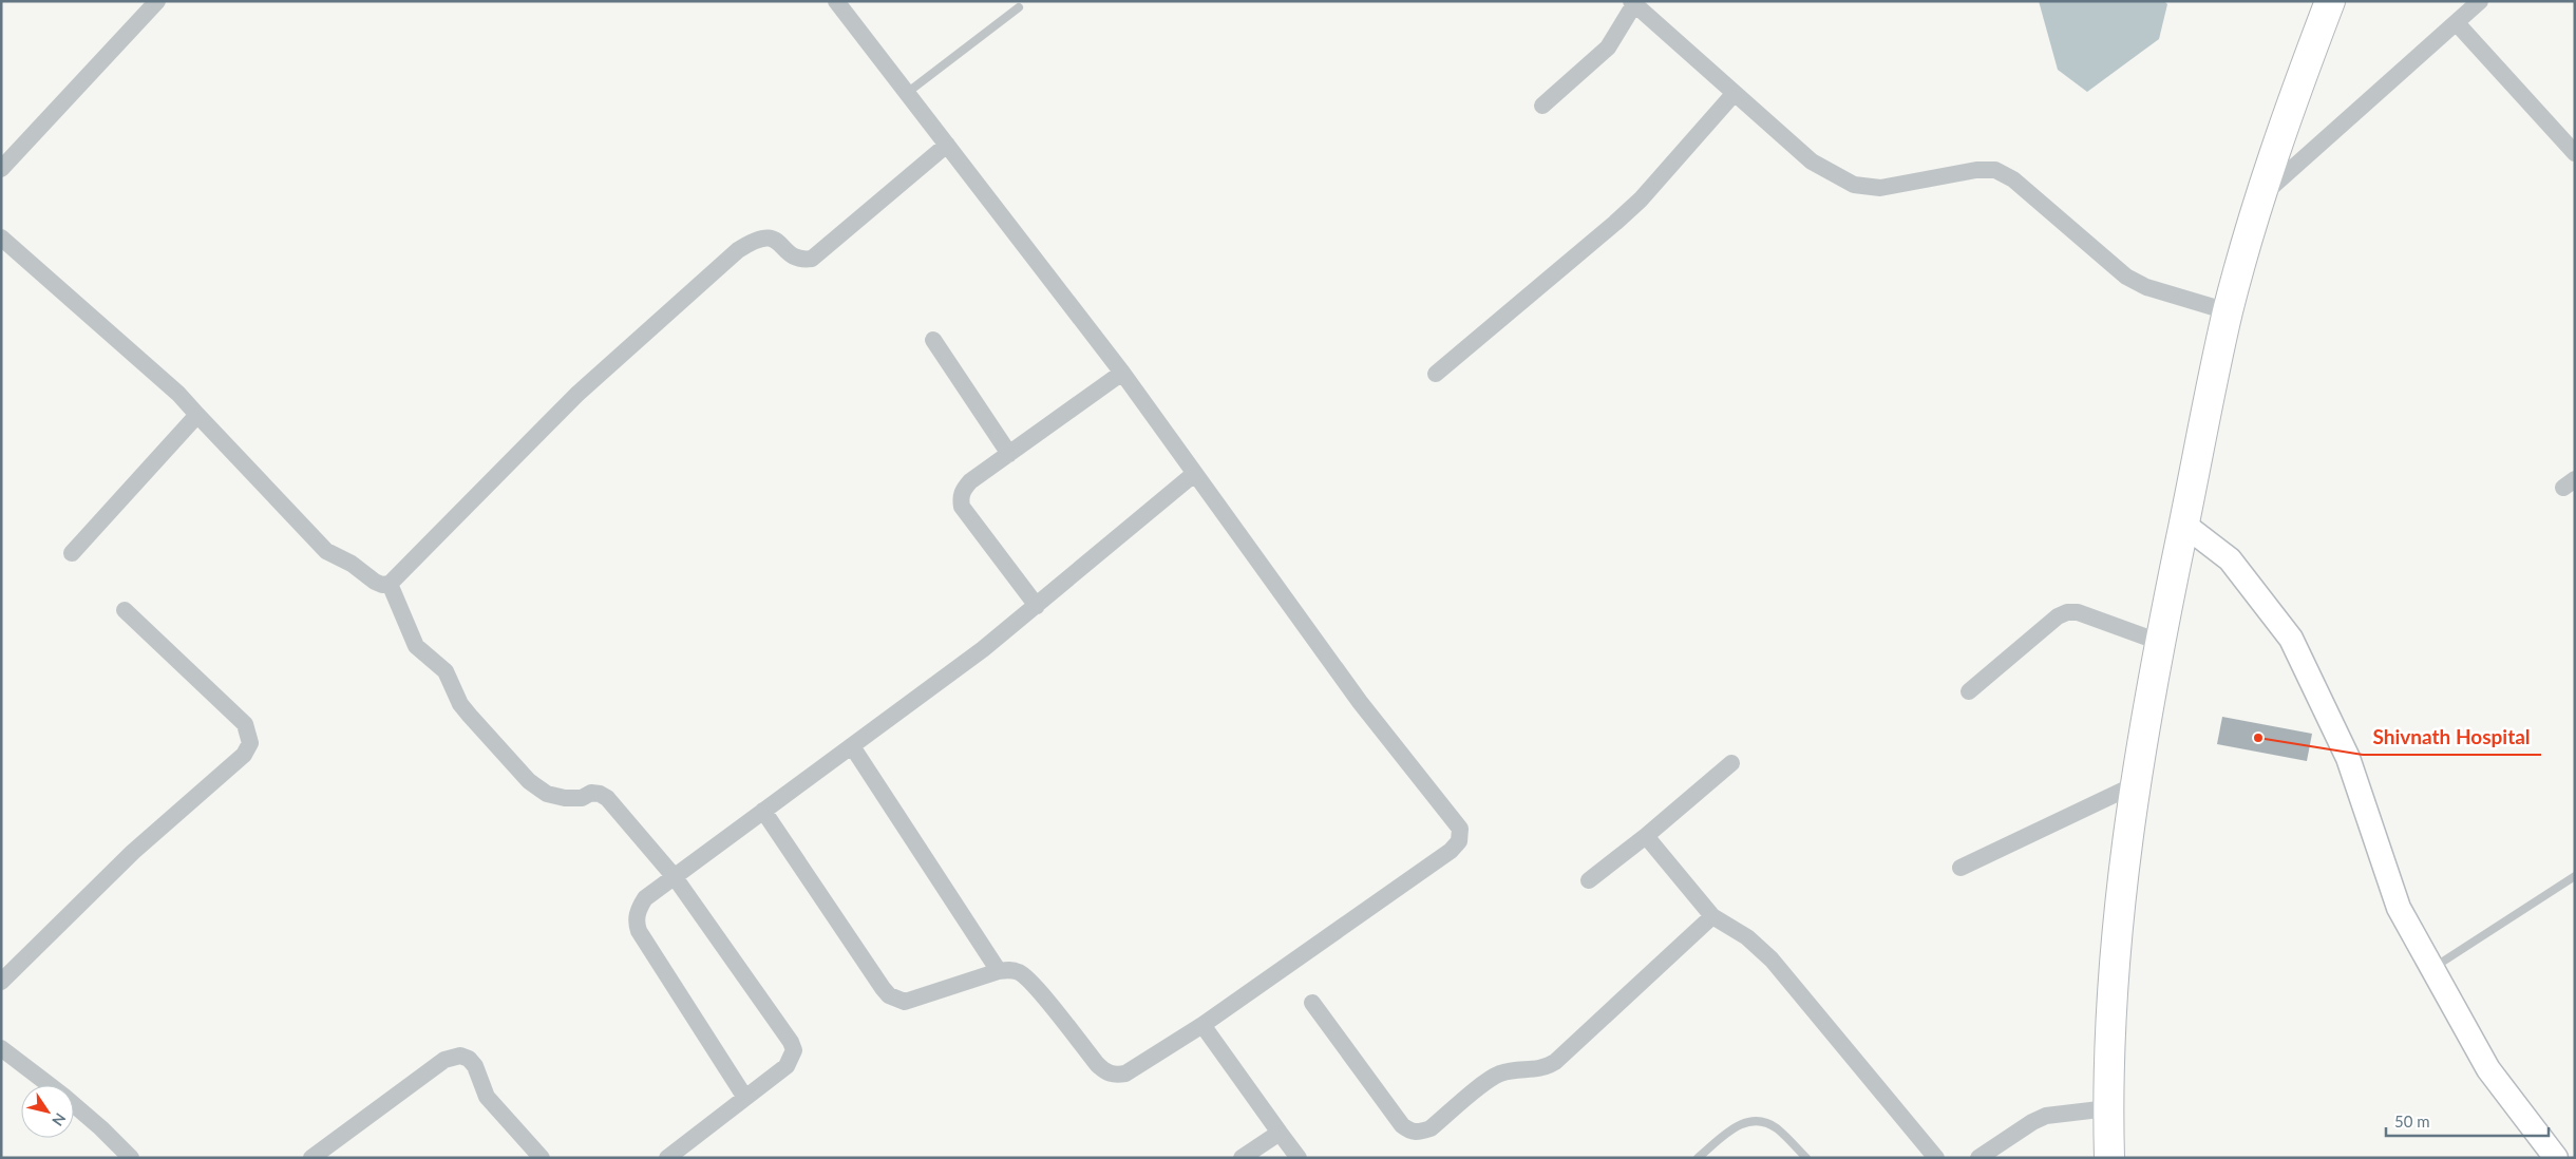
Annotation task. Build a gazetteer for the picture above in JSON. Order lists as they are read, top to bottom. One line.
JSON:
{"places":["Shivnath Hospital"],"scale_bar":"50 m","north":"bottom right"}
